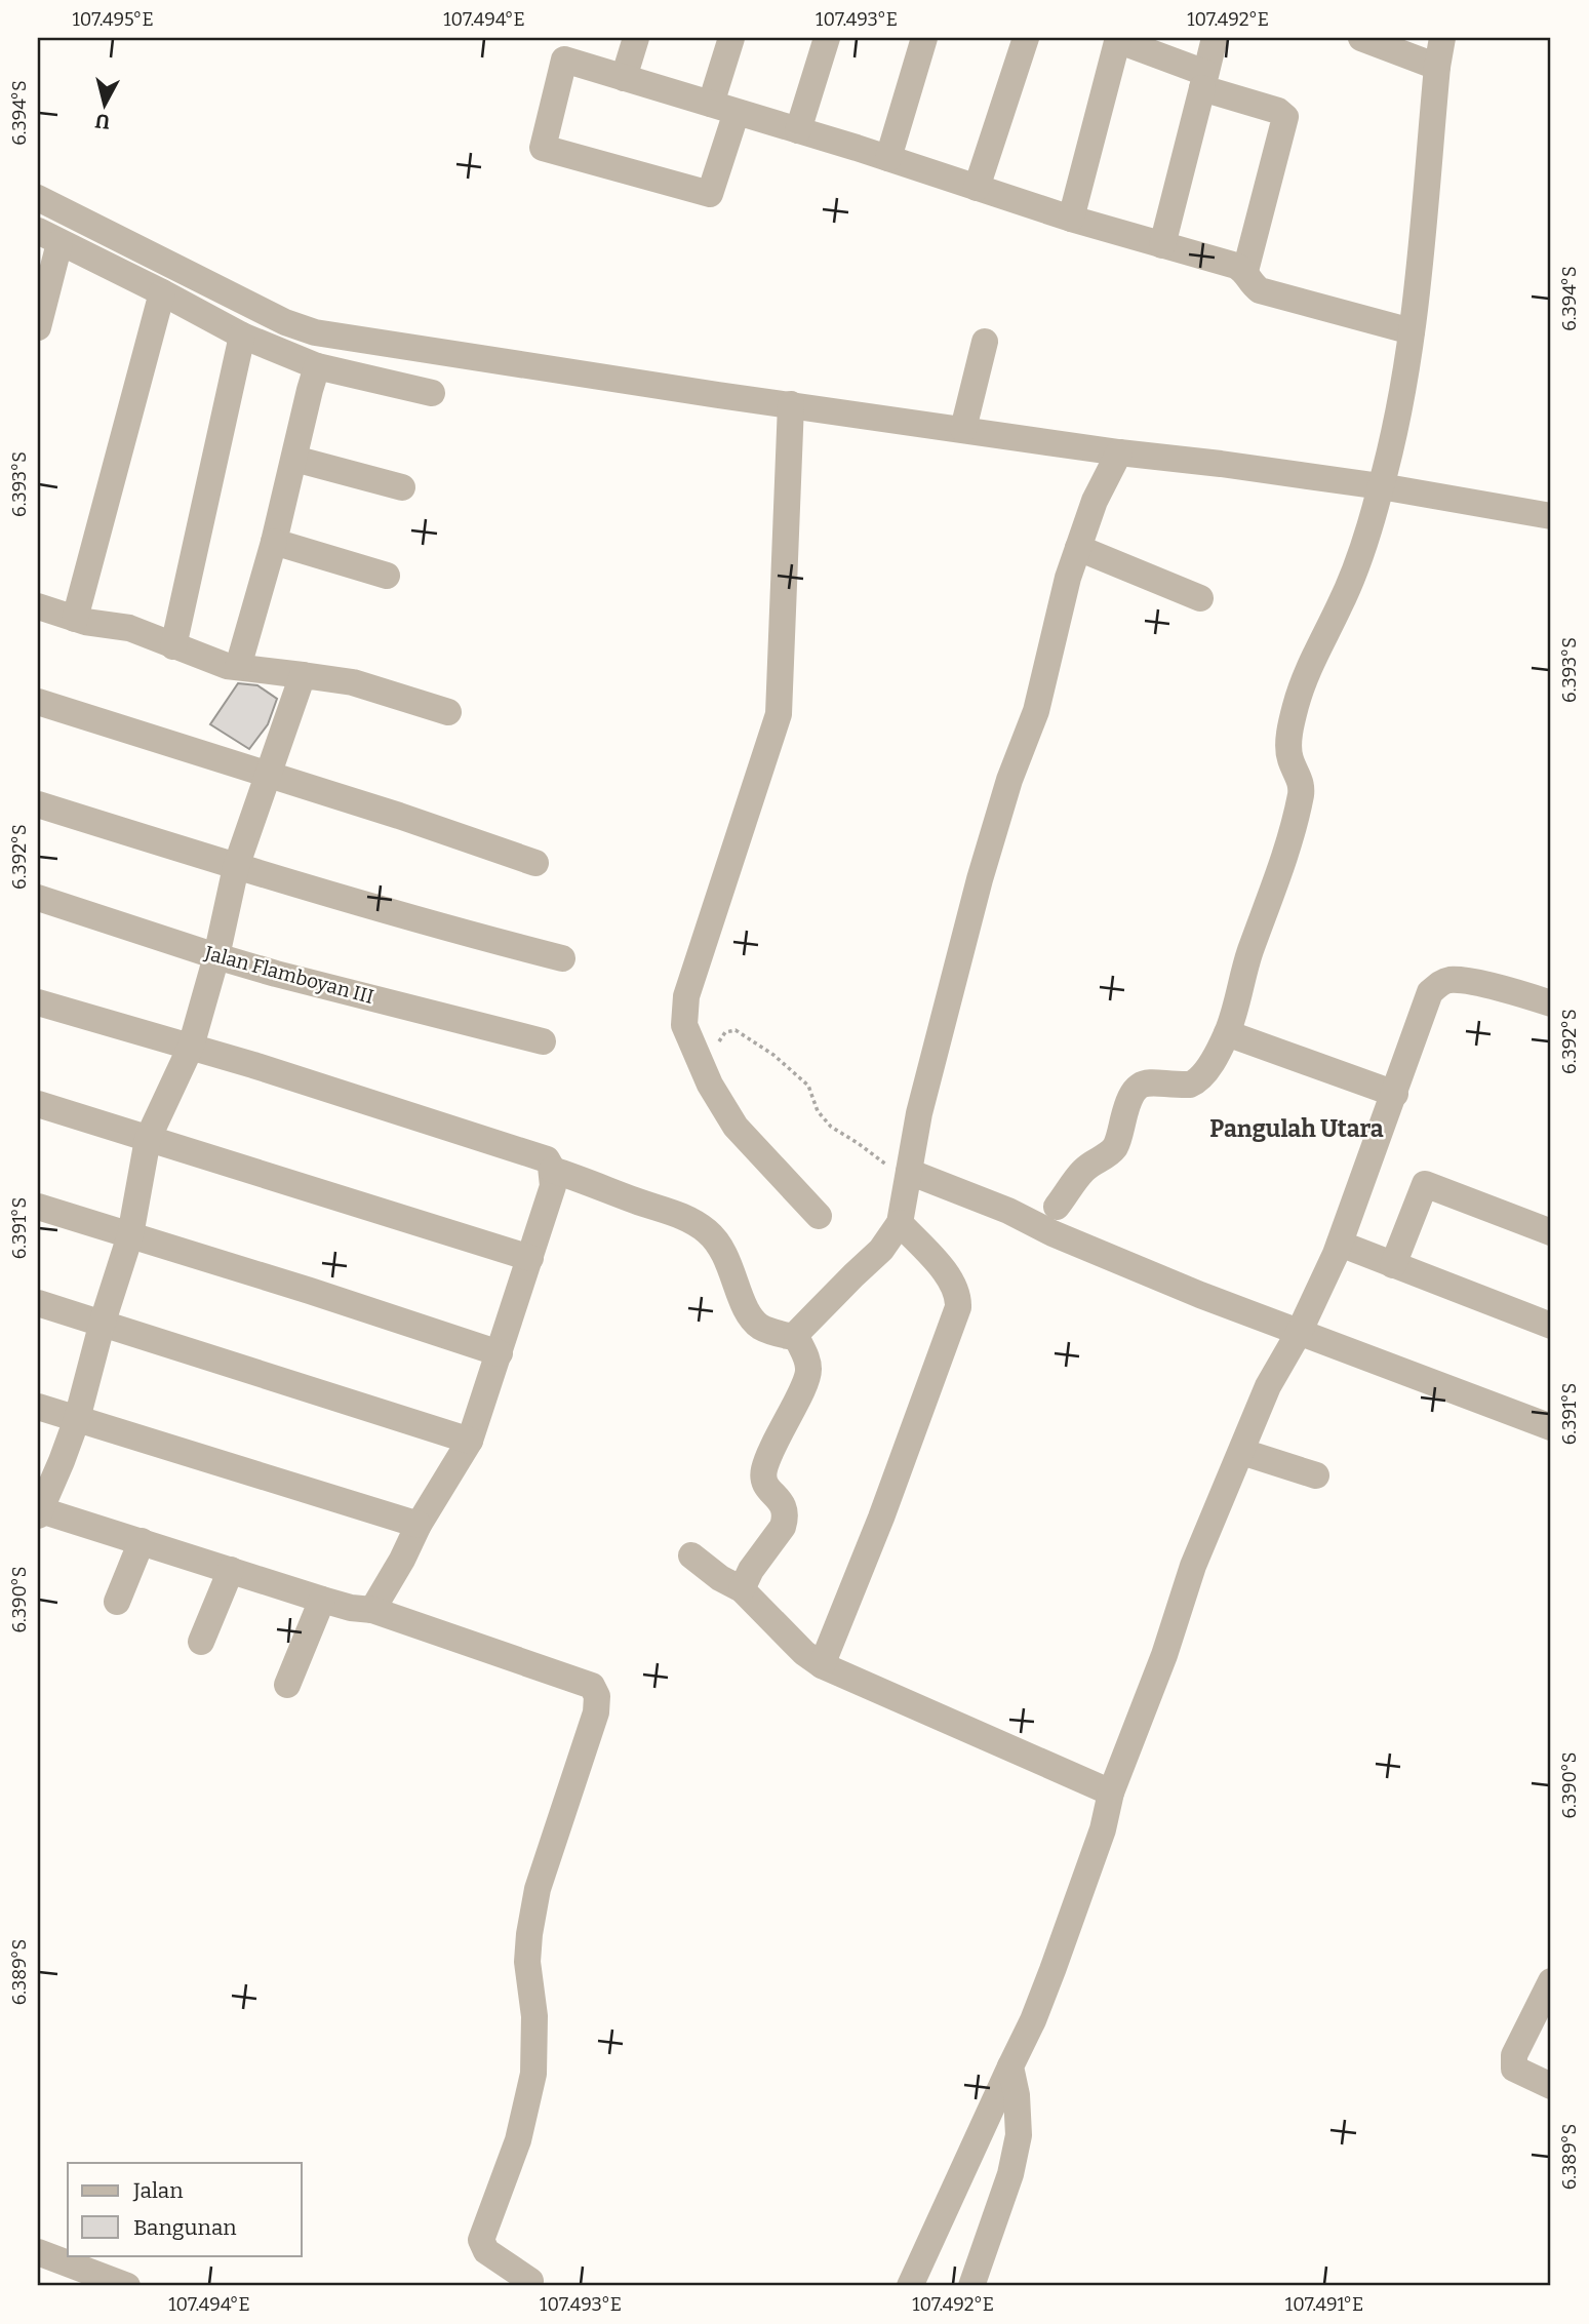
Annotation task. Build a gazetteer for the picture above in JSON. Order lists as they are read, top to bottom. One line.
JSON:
{"streets":{"street":["Jalan Flamboyan III"]},"districts":["Pangulah Utara"],"legend":["Jalan","Bangunan"],"north":"bottom","coordinates":["107.495°E","107.494°E","107.493°E","107.492°E","6.394°S","6.393°S","6.392°S","6.391°S","6.390°S","6.389°S","107.491°E"]}
